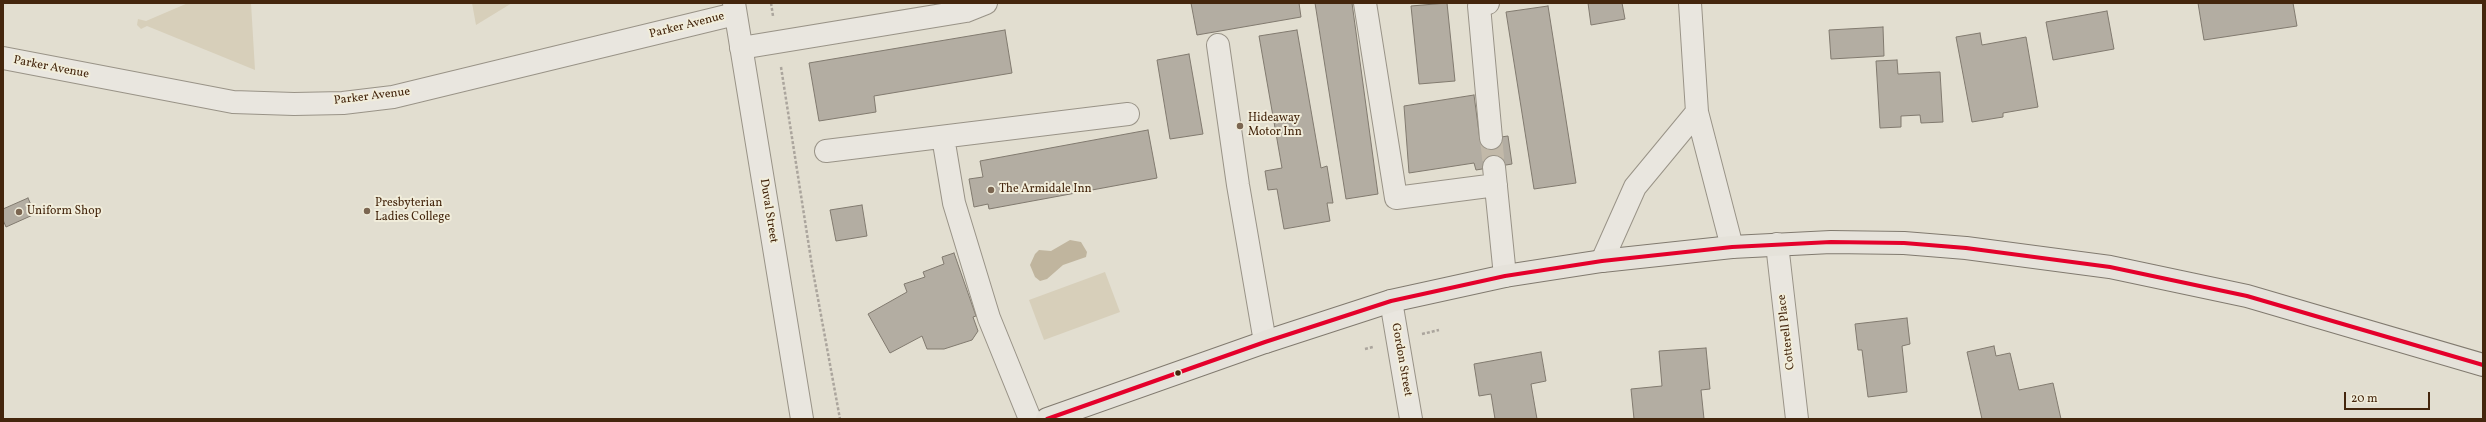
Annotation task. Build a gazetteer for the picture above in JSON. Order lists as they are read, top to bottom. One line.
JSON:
{"streets":{"street":["Parker Avenue","Duval Street","Cotterell Place","Gordon Street"]},"crossings":[["Parker Avenue","Duval Street"]],"places":["Hideaway Motor Inn","The Armidale Inn","Presbyterian Ladies College","Uniform Shop"],"scale_bar":"20 m"}
